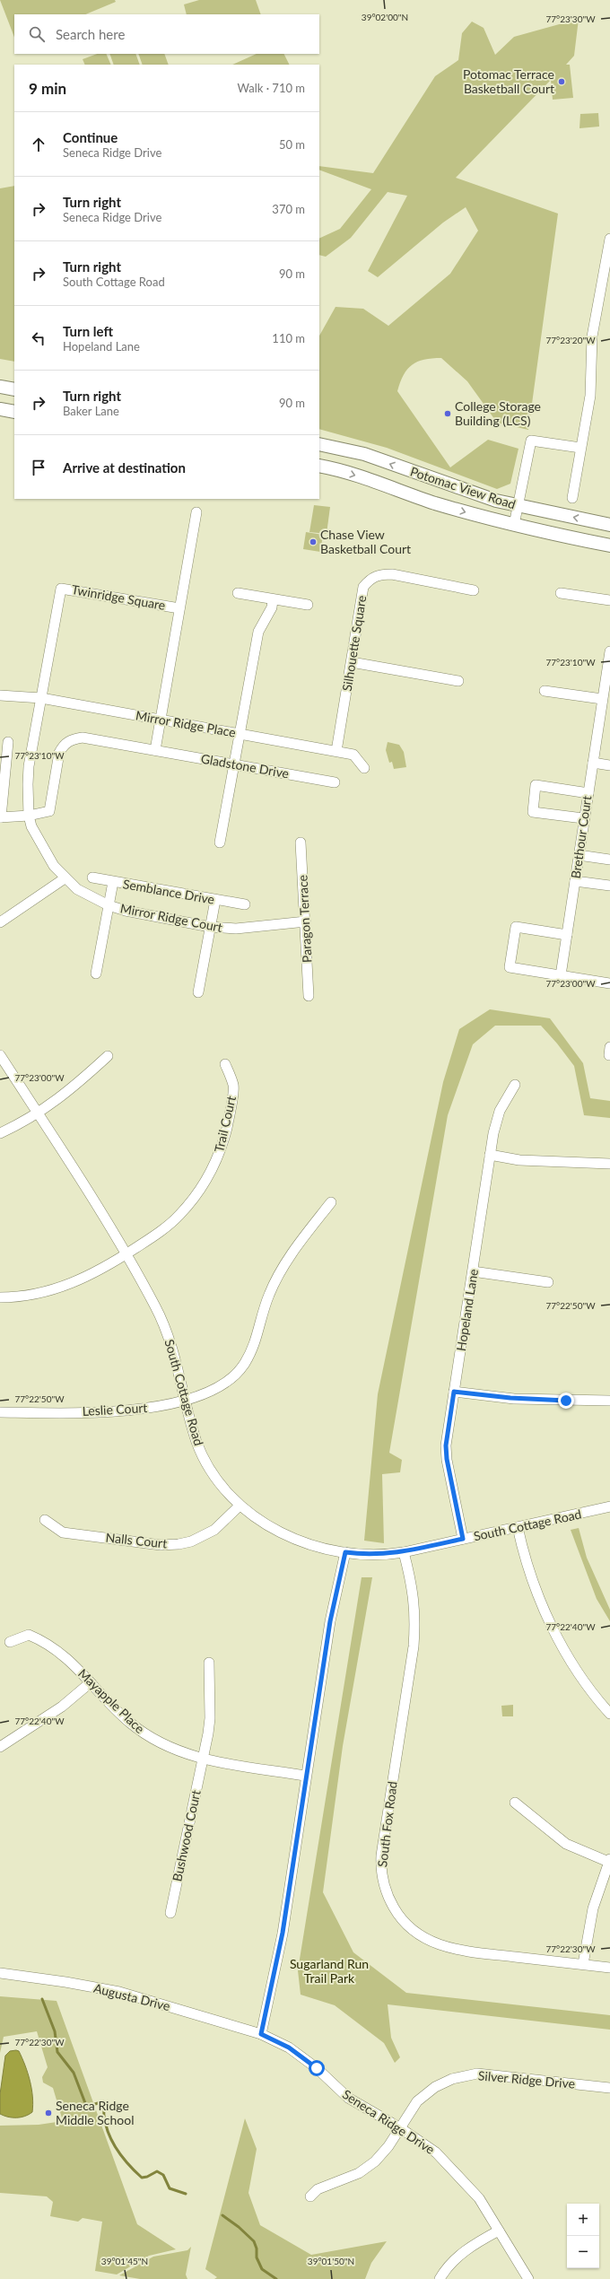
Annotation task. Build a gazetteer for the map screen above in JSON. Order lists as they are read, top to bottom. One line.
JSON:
{"streets":{"main road":["Potomac View Road"],"street":["Twinridge Square","Silhouette Square","Mirror Ridge Place","Gladstone Drive","Brethour Court","Semblance Drive","Mirror Ridge Court","Paragon Terrace","Trail Court","Hopeland Lane","South Cottage Road","Leslie Court","Nalls Court","Mayapple Place","South Fox Road","Bushwood Court","Augusta Drive","Silver Ridge Drive","Seneca Ridge Drive"]},"crossings":[["Twinridge Square","Mirror Ridge Place"],["Twinridge Square","Mirror Ridge Court"],["Silhouette Square","Mirror Ridge Place"],["Mirror Ridge Place","Mirror Ridge Court"],["Gladstone Drive","Mirror Ridge Court"],["Mirror Ridge Court","Paragon Terrace"],["Trail Court","South Cottage Road"],["Hopeland Lane","South Cottage Road"],["South Cottage Road","Leslie Court"],["South Cottage Road","Nalls Court"],["South Cottage Road","South Fox Road"],["Mayapple Place","Bushwood Court"],["Augusta Drive","Seneca Ridge Drive"],["Silver Ridge Drive","Seneca Ridge Drive"]],"parks":["Sugarland Run Trail Park"],"places":["Potomac Terrace Basketball Court","College Storage Building (LCS)","Chase View Basketball Court","Seneca Ridge Middle School"],"page":{"search":"Search here","heading":["9 min","Walk · 710 m"],"list":[["Continue","Seneca Ridge Drive","50 m"],["Turn right","Seneca Ridge Drive","370 m"],["Turn right","South Cottage Road","90 m"],["Turn left","Hopeland Lane","110 m"],["Turn right","Baker Lane","90 m"],"Arrive at destination"],"map_buttons":["+","−"]},"coordinates":["39°02'00\"N","77°23'30\"W","77°23'20\"W","77°23'10\"W","77°23'00\"W","77°22'50\"W","77°22'40\"W","77°22'30\"W","39°01'45\"N","39°01'50\"N"]}
